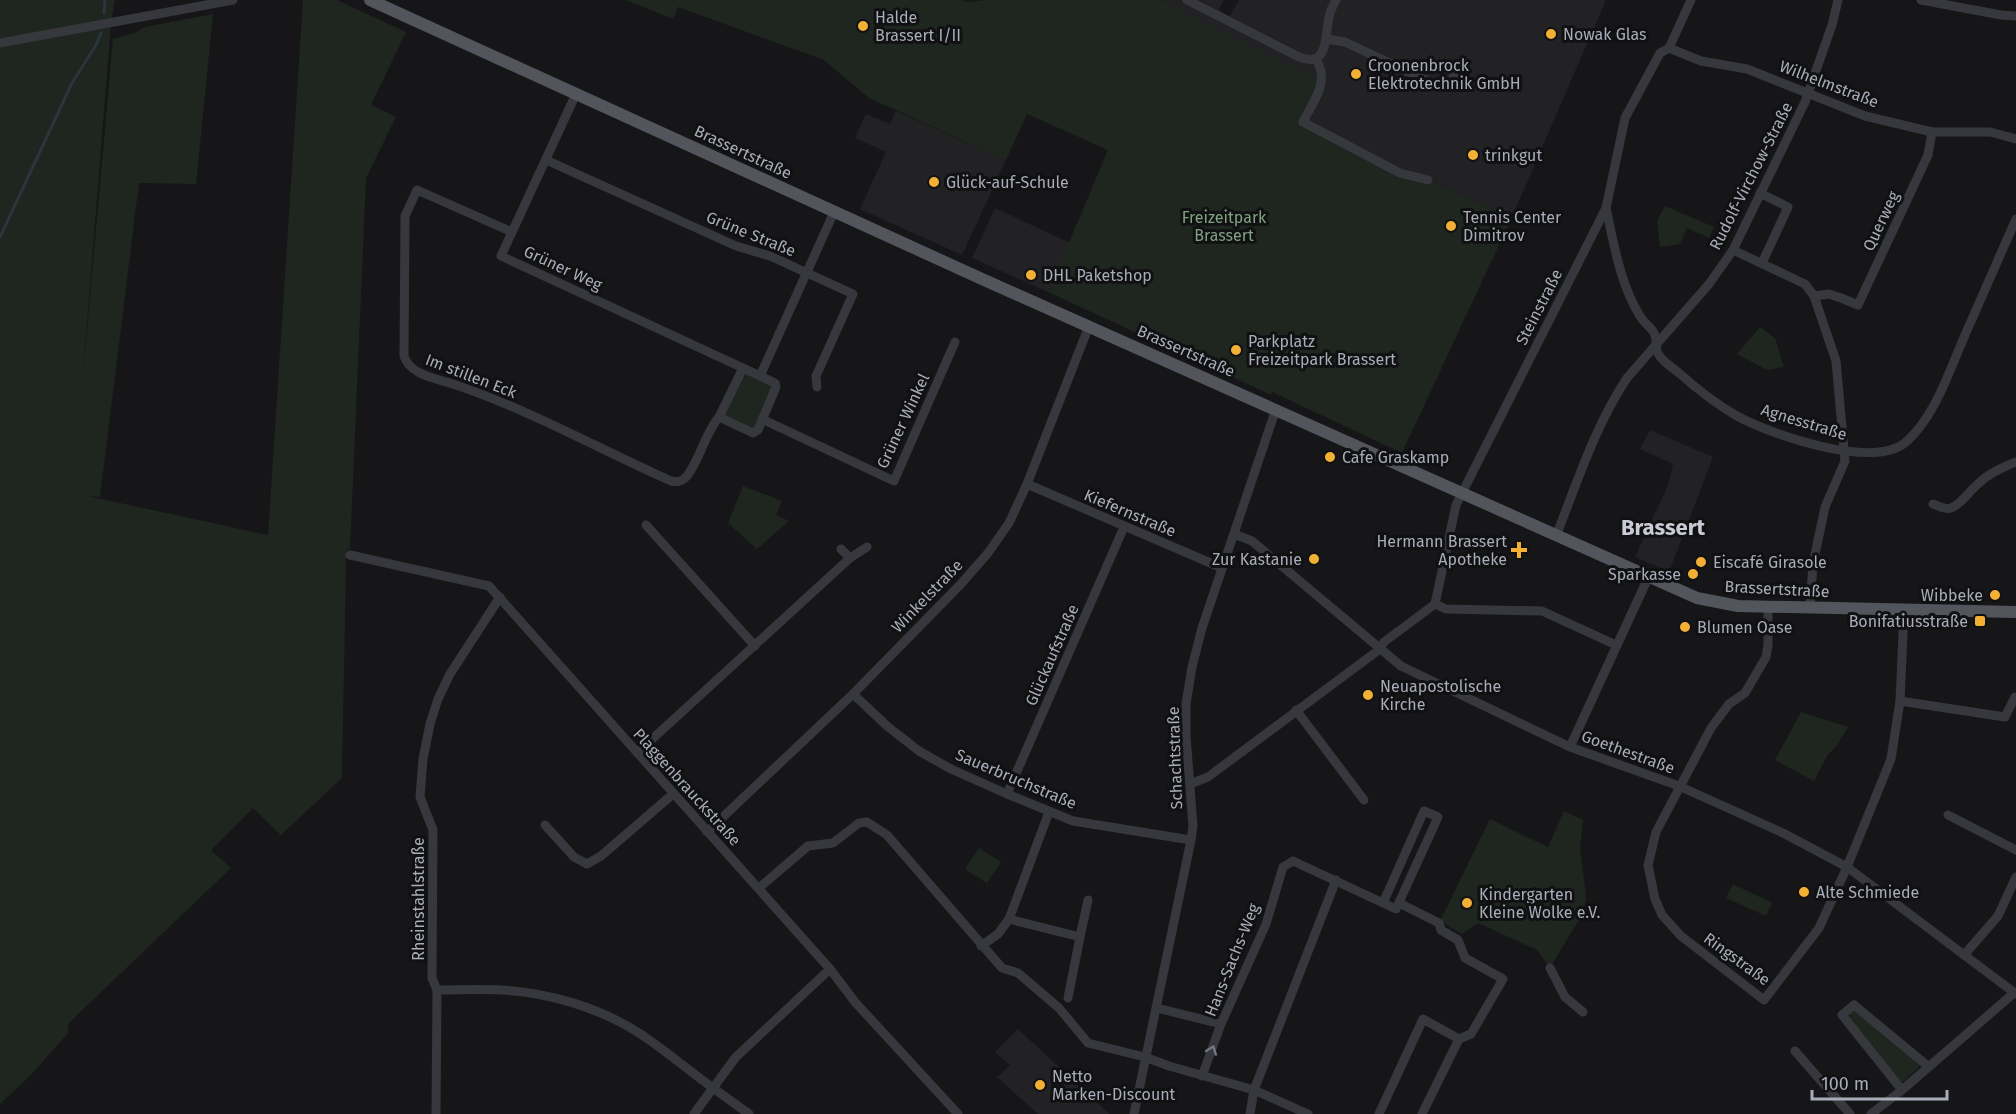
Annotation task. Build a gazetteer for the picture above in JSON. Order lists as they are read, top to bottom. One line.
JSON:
{"streets":{"main road":["Brassertstraße"],"street":["Wilhelmstraße","Rudolf-Virchow-Straße","Querweg","Grüne Straße","Grüner Weg","Steinstraße","Im stillen Eck","Grüner Winkel","Agnesstraße","Kiefernstraße","Winkelstraße","Glückaufstraße","Goethestraße","Schachtstraße","Sauerbruchstraße","Plaggenbrauckstraße","Rheinstahlstraße","Ringstraße","Hans-Sachs-Weg"]},"crossings":[["Wilhelmstraße","Rudolf-Virchow-Straße"],["Wilhelmstraße","Querweg"],["Wilhelmstraße","Steinstraße"],["Brassertstraße","Rudolf-Virchow-Straße"],["Brassertstraße","Grüner Weg"],["Brassertstraße","Steinstraße"],["Brassertstraße","Winkelstraße"],["Brassertstraße","Schachtstraße"],["Brassertstraße","Ringstraße"],["Rudolf-Virchow-Straße","Agnesstraße"],["Grüne Straße","Grüner Weg"],["Grüner Weg","Im stillen Eck"],["Steinstraße","Agnesstraße"],["Kiefernstraße","Winkelstraße"],["Kiefernstraße","Glückaufstraße"],["Kiefernstraße","Schachtstraße"],["Winkelstraße","Sauerbruchstraße"],["Winkelstraße","Plaggenbrauckstraße"],["Glückaufstraße","Sauerbruchstraße"],["Goethestraße","Schachtstraße"],["Goethestraße","Ringstraße"],["Schachtstraße","Sauerbruchstraße"],["Plaggenbrauckstraße","Rheinstahlstraße"]],"districts":["Brassert"],"parks":["Freizeitpark Brassert"],"places":{"other":["Halde Brassert I/II","Nowak Glas","Croonenbrock Elektrotechnik GmbH","trinkgut","Glück-auf-Schule","Tennis Center Dimitrov","DHL Paketshop","Parkplatz Freizeitpark Brassert","Cafe Graskamp","Zur Kastanie","Eiscafé Girasole","Sparkasse","Wibbeke","Blumen Oase","Neuapostolische Kirche","Alte Schmiede","Kindergarten Kleine Wolke e.V.","Netto Marken-Discount"],"health":["Hermann Brassert Apotheke"],"transit":["Bonifatiusstraße"]},"scale_bar":"100 m"}
